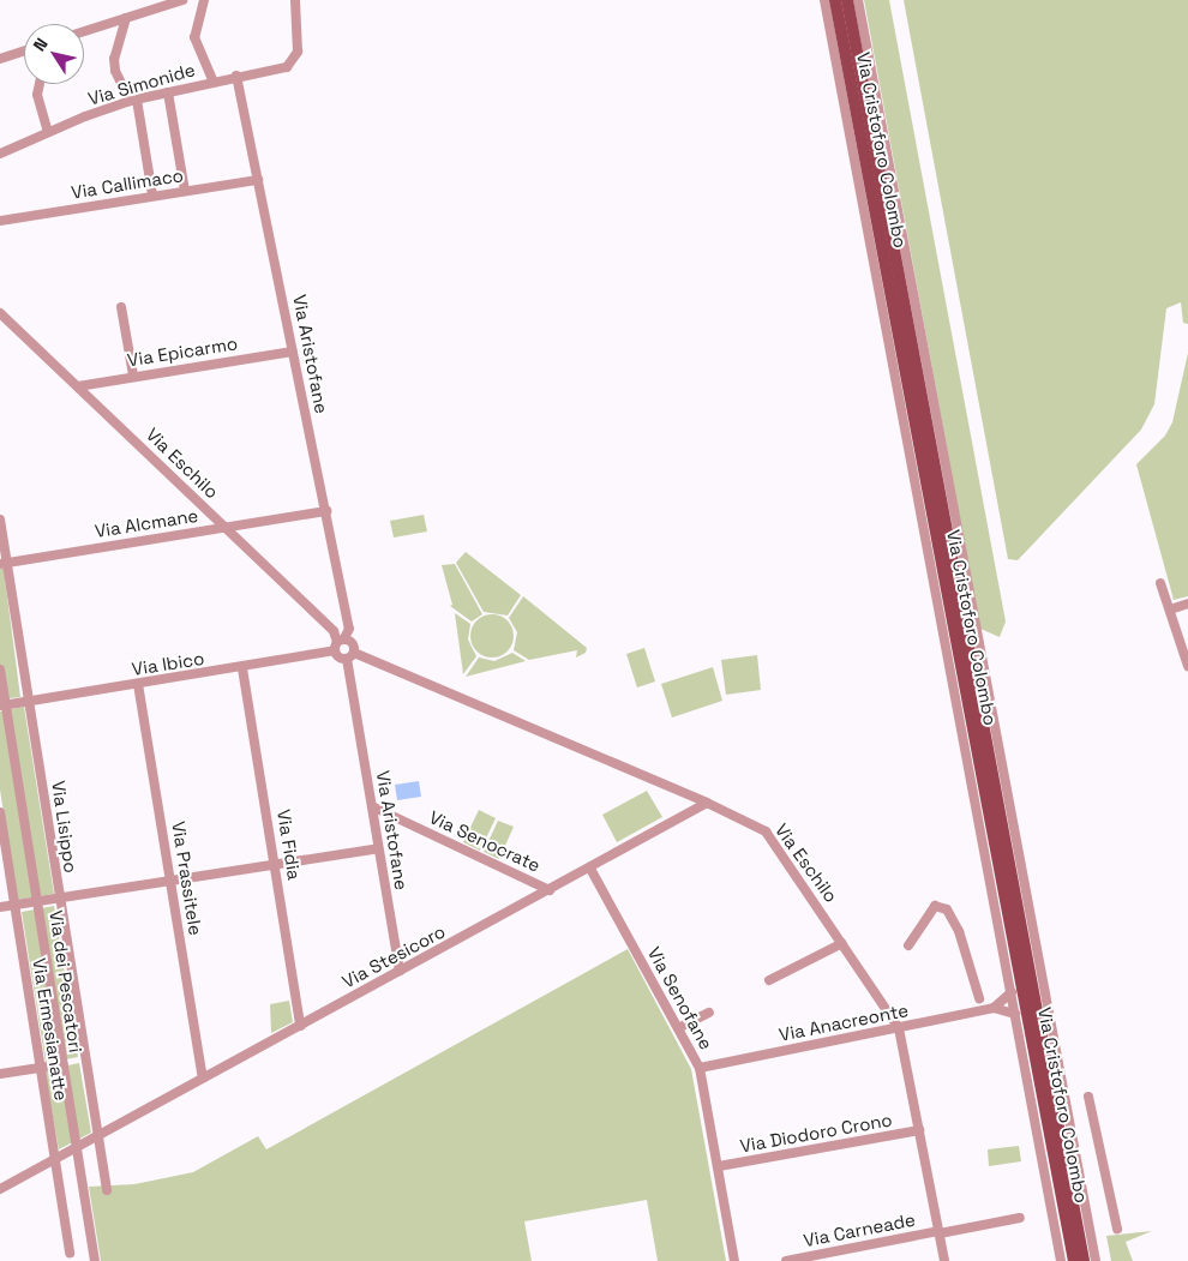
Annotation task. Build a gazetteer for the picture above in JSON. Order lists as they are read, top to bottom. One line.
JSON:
{"streets":{"main road":["Via Cristoforo Colombo"],"street":["Via Simonide","Via Callimaco","Via Epicarmo","Via Aristofane","Via Eschilo","Via Alcmane","Via Ibico","Via Lisippo","Via Senocrate","Via Fidia","Via Prassitele","Via Stesicoro","Via dei Pescatori","Via Senofane","Via Anacreonte","Via Ermesianatte","Via Diodoro Crono","Via Carneade"]},"crossings":[["Via Simonide","Via Aristofane"],["Via Cristoforo Colombo","Via Anacreonte"],["Via Callimaco","Via Aristofane"],["Via Epicarmo","Via Aristofane"],["Via Epicarmo","Via Eschilo"],["Via Aristofane","Via Eschilo"],["Via Aristofane","Via Alcmane"],["Via Aristofane","Via Ibico"],["Via Aristofane","Via Senocrate"],["Via Aristofane","Via Stesicoro"],["Via Eschilo","Via Alcmane"],["Via Eschilo","Via Ibico"],["Via Eschilo","Via Stesicoro"],["Via Eschilo","Via Anacreonte"],["Via Eschilo","Via Diodoro Crono"],["Via Eschilo","Via Carneade"],["Via Alcmane","Via Lisippo"],["Via Ibico","Via Lisippo"],["Via Ibico","Via Fidia"],["Via Ibico","Via Prassitele"],["Via Ibico","Via dei Pescatori"],["Via Lisippo","Via Stesicoro"],["Via Senocrate","Via Stesicoro"],["Via Fidia","Via Stesicoro"],["Via Prassitele","Via Stesicoro"],["Via Stesicoro","Via dei Pescatori"],["Via Stesicoro","Via Senofane"],["Via Stesicoro","Via Ermesianatte"],["Via Senofane","Via Anacreonte"],["Via Senofane","Via Diodoro Crono"]],"north":"top left"}
